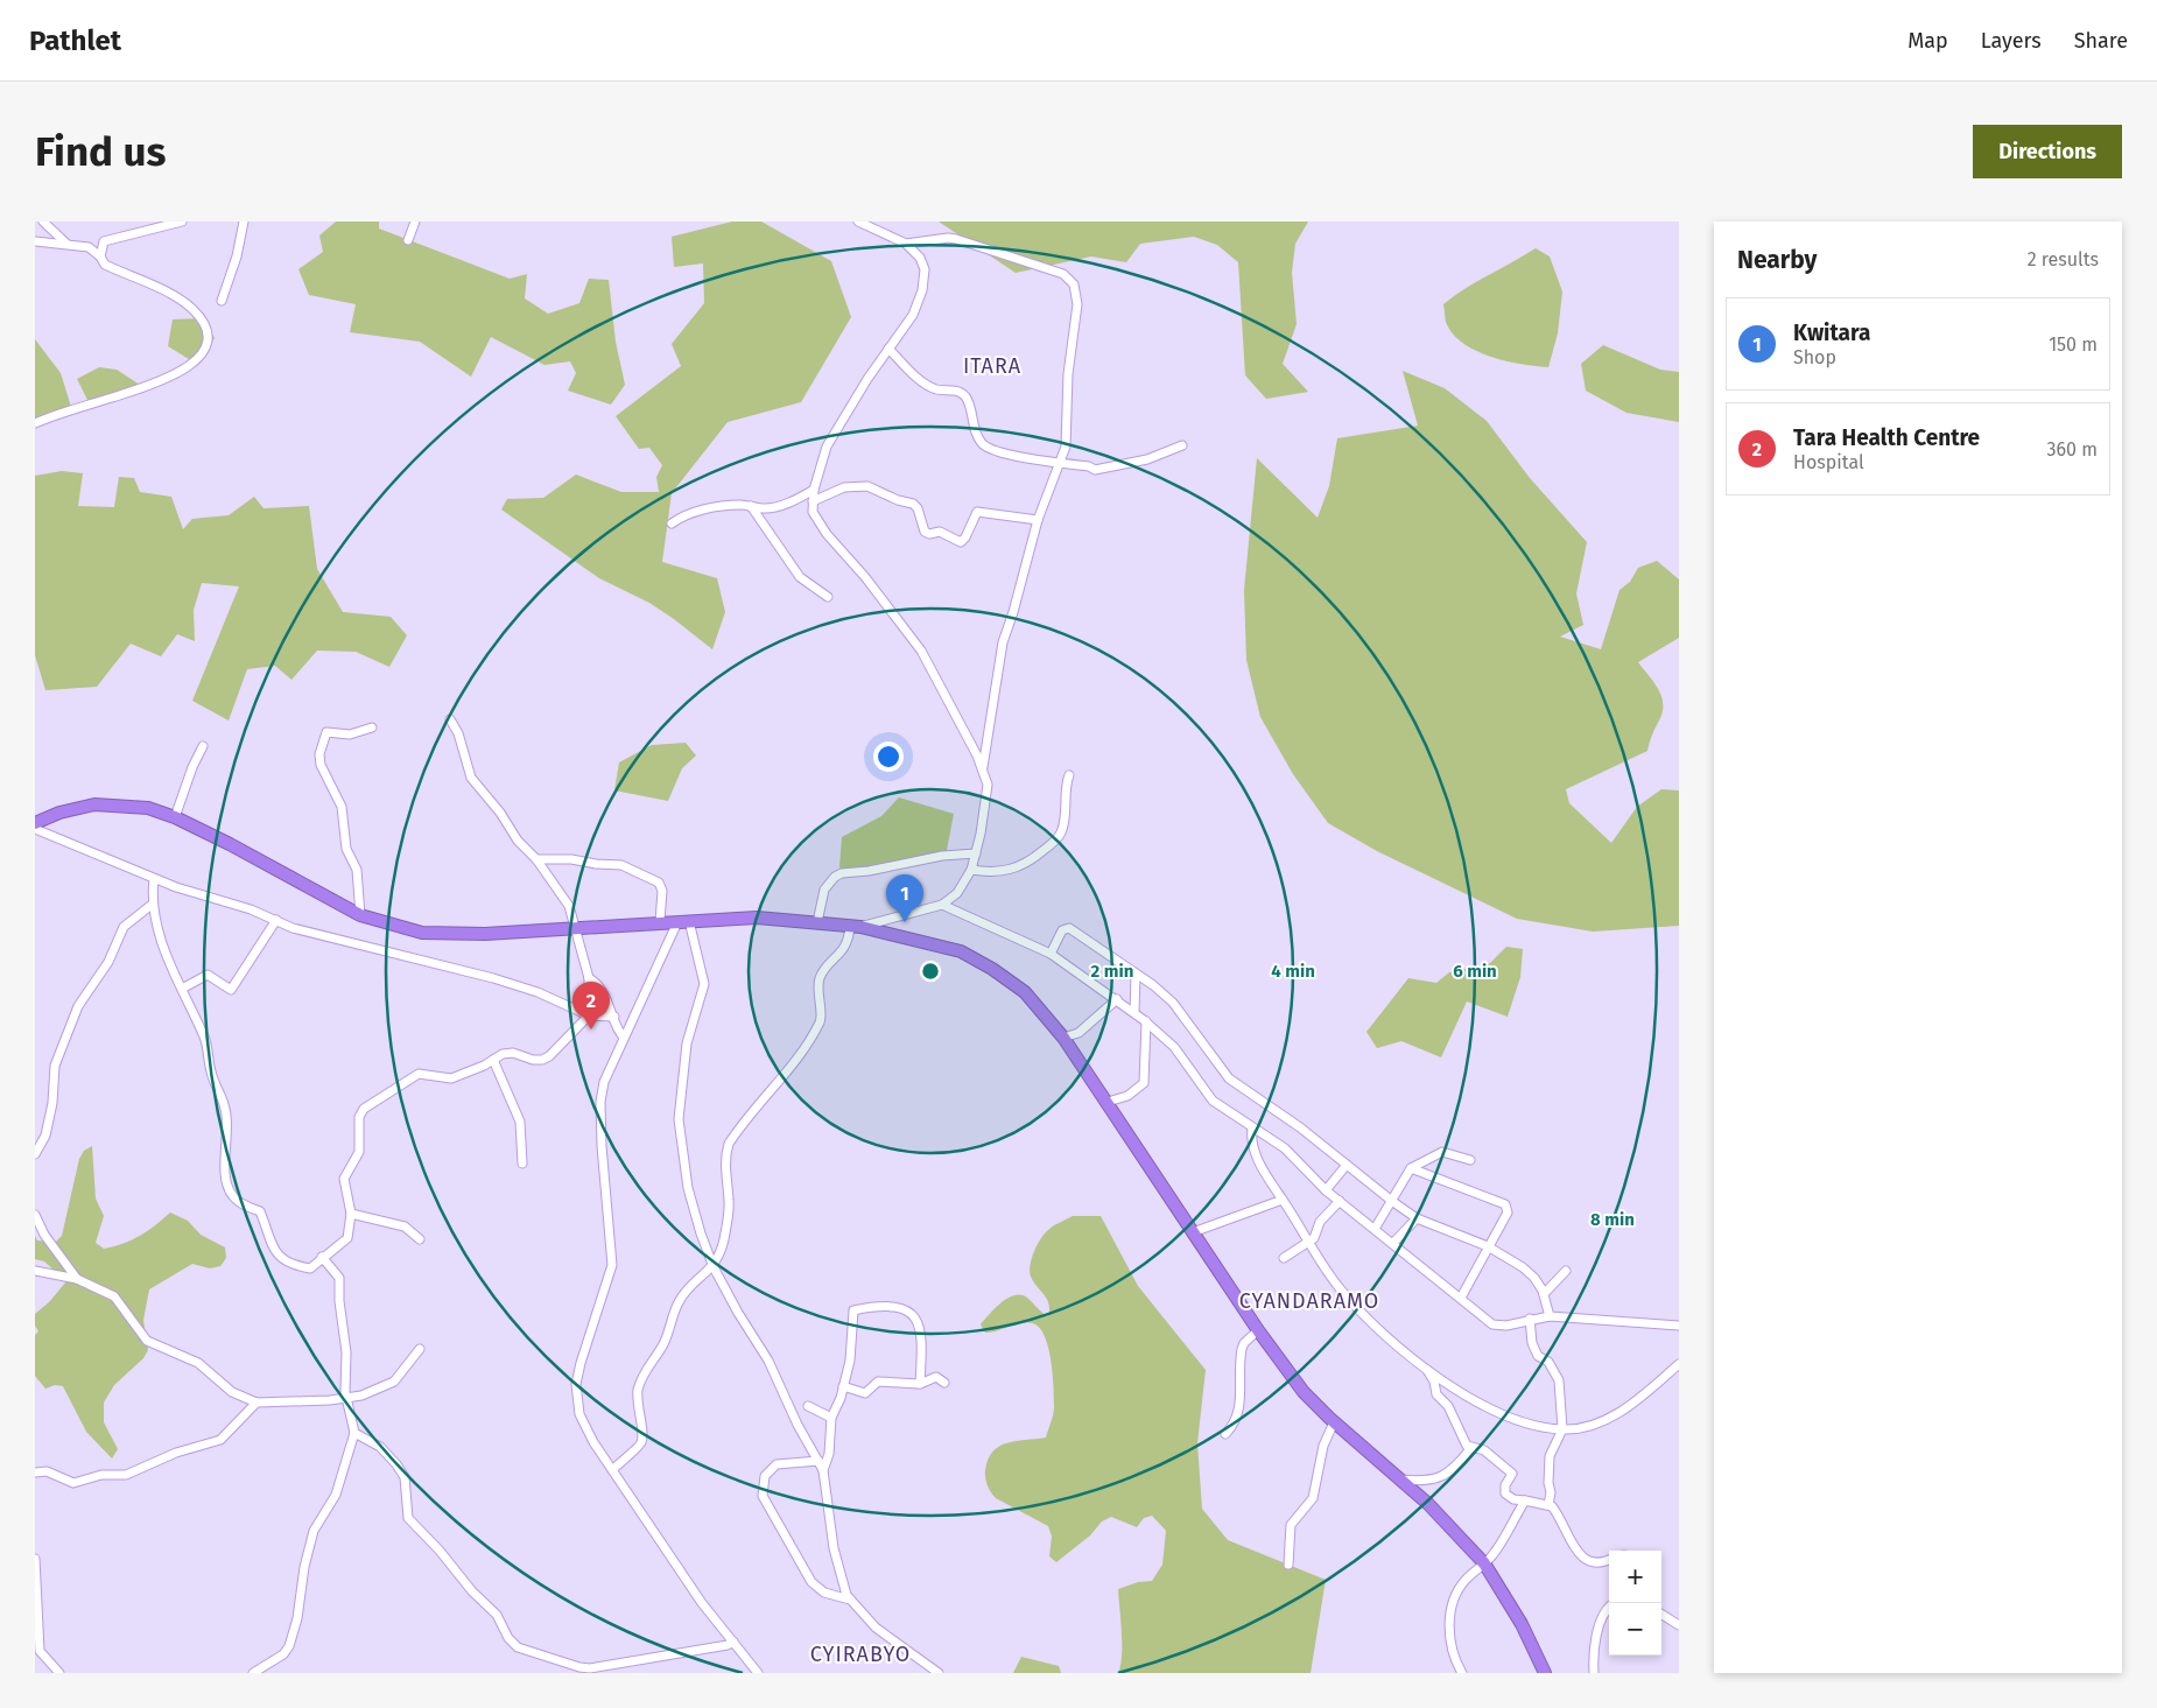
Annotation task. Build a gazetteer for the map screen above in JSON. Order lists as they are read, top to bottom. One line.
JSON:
{"districts":["ITARA","CYANDARAMO","CYIRABYO"],"page":{"header":"Pathlet","nav":["Map","Layers","Share"],"buttons":"Directions","title":"Find us","heading":["Nearby","2 results"],"list":[{"mark":"1","name":"Kwitara","note":"Shop","value":"150 m"},{"mark":"2","name":"Tara Health Centre","note":"Hospital","value":"360 m"}],"pins":["1","2"],"map_buttons":["+","−"]},"rings":["2 min","4 min","6 min","8 min"]}
